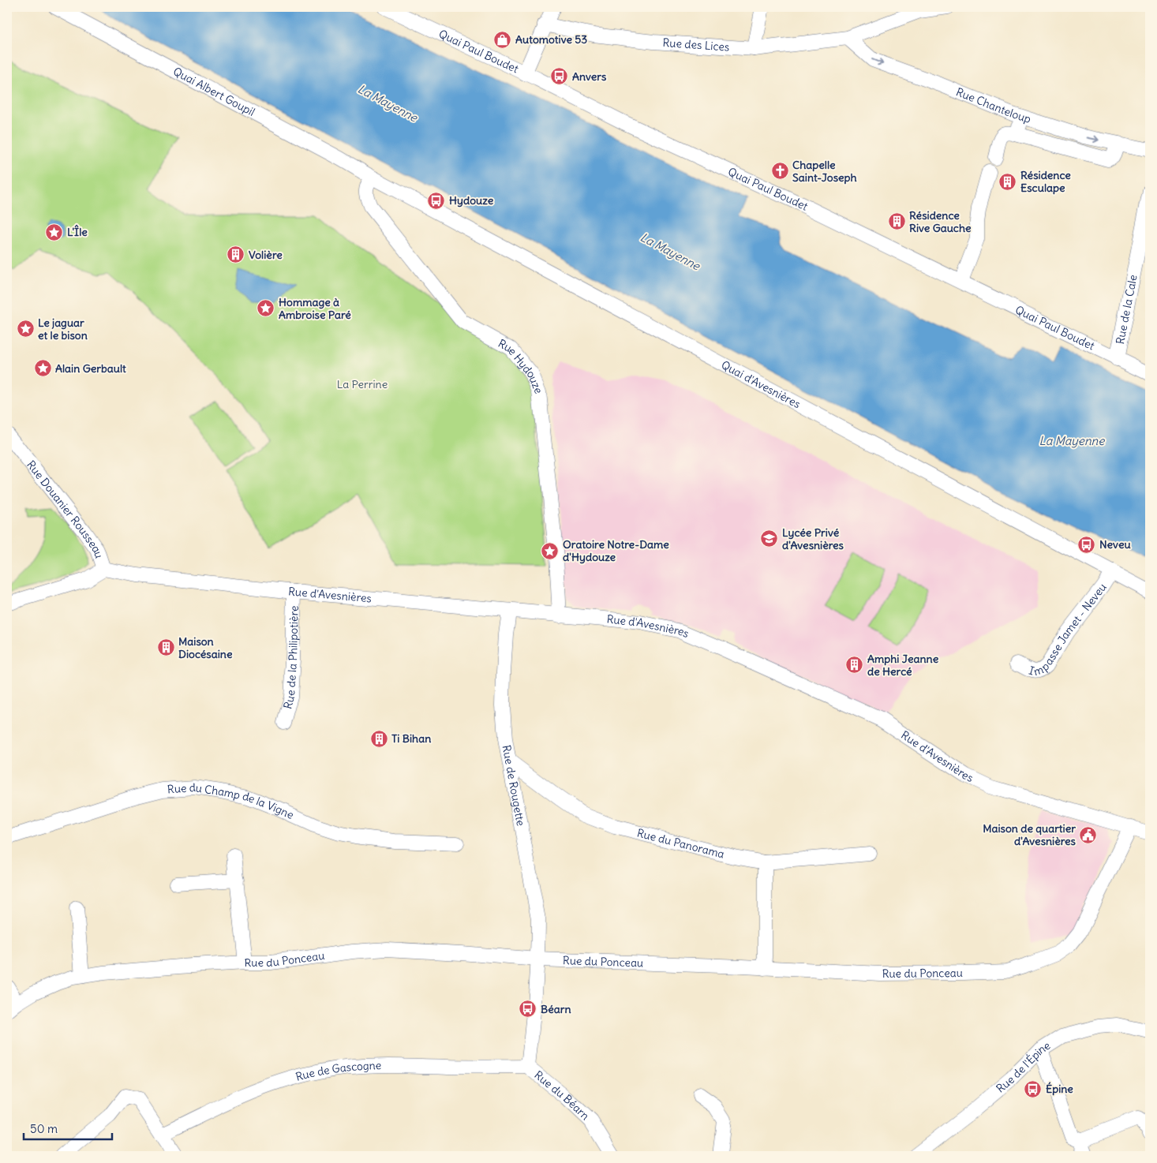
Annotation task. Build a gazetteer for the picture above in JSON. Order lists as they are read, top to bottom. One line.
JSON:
{"streets":{"street":["Rue des Lices","Quai Paul Boudet","Quai Albert Goupil","Rue Chanteloup","Rue de la Cale","Rue Hydouze","Quai d'Avesnières","Rue Douanier Rousseau","Rue d'Avesnières","Impasse Jamet - Neveu","Rue de la Philipotière","Rue de Rougette","Rue du Champ de la Vigne","Rue du Panorama","Rue du Ponceau","Rue de l'Épine","Rue de Gascogne","Rue du Béarn"]},"crossings":[["Rue des Lices","Rue Chanteloup"],["Quai Paul Boudet","Rue de la Cale"],["Quai Albert Goupil","Rue Hydouze"],["Quai Albert Goupil","Quai d'Avesnières"],["Rue Hydouze","Quai d'Avesnières"],["Rue Hydouze","Rue d'Avesnières"],["Quai d'Avesnières","Impasse Jamet - Neveu"],["Rue Douanier Rousseau","Rue d'Avesnières"],["Rue d'Avesnières","Rue de la Philipotière"],["Rue d'Avesnières","Rue de Rougette"],["Rue d'Avesnières","Rue du Ponceau"],["Rue de Rougette","Rue du Panorama"],["Rue de Rougette","Rue du Ponceau"],["Rue de Rougette","Rue du Béarn"],["Rue du Ponceau","Rue du Béarn"],["Rue de Gascogne","Rue du Béarn"]],"one_way":["Rue Chanteloup"],"water":["La Mayenne"],"parks":["La Perrine"],"places":{"shop":["Automotive 53"],"bus stop":["Anvers","Hydouze","Neveu","Béarn","Épine"],"church":["Chapelle Saint-Joseph"],"building":["Résidence Esculape","Résidence Rive Gauche","Volière","Maison Diocésaine","Amphi Jeanne de Hercé","Ti Bihan"],"place":["L'Île","Hommage à Ambroise Paré","Le jaguar et le bison","Alain Gerbault","Oratoire Notre-Dame d'Hydouze"],"school or university":["Lycée Privé d'Avesnières"],"public building":["Maison de quartier d'Avesnières"]},"scale_bar":"50 m"}
